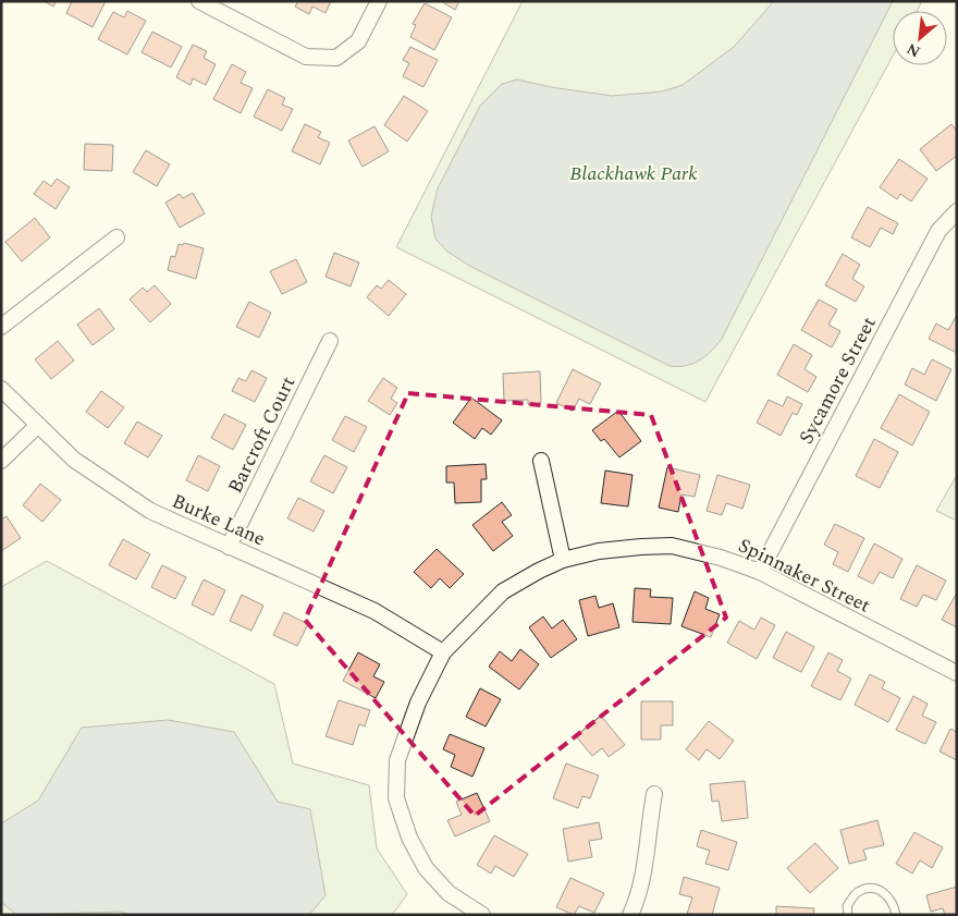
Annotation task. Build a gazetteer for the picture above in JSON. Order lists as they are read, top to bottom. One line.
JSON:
{"streets":{"street":["Sycamore Street","Barcroft Court","Burke Lane","Spinnaker Street"]},"crossings":[["Sycamore Street","Spinnaker Street"],["Barcroft Court","Burke Lane"],["Burke Lane","Spinnaker Street"]],"parks":["Blackhawk Park"],"north":"bottom left"}
